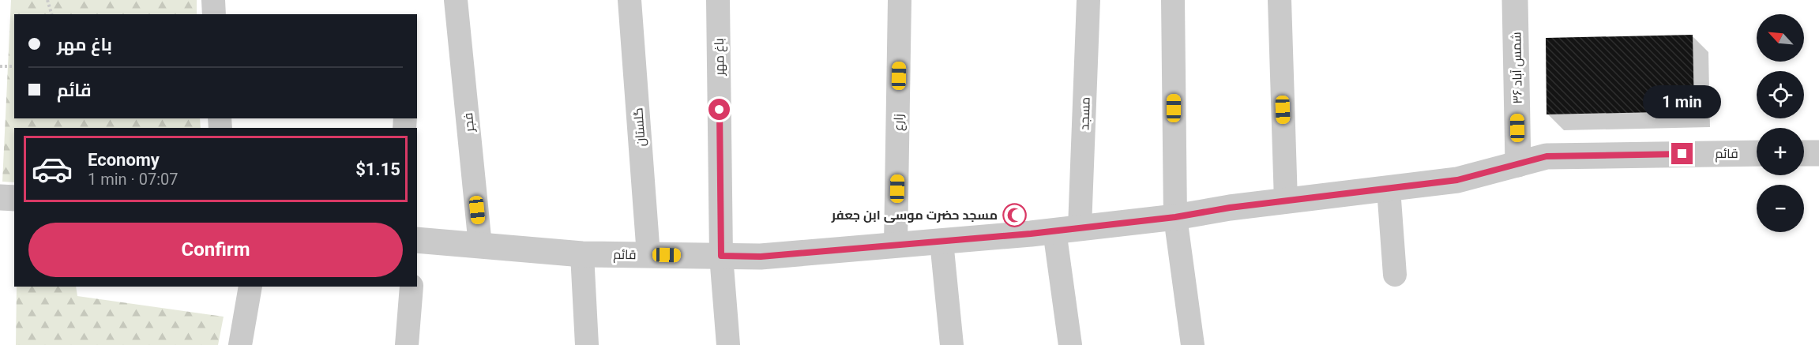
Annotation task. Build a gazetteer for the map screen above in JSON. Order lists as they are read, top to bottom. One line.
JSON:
{"streets":{"street":["باغ مهر","شمس آباد ۳۶","مسجد","فجر","زارع","گلستان","قائم"]},"crossings":[["باغ مهر","قائم"],["شمس آباد ۳۶","قائم"],["مسجد","قائم"],["فجر","قائم"],["زارع","قائم"],["گلستان","قائم"]],"places":{"mosque":["مسجد حضرت موسی ابن جعفر"]},"north":"top left","page":{"map_buttons":["+","−"],"banner":["باغ مهر","قائم"],"bubble":"1 min","list":[{"name":"Economy","note":"1 min · 07:07","value":"$1.15"}],"buttons":"Confirm"}}
